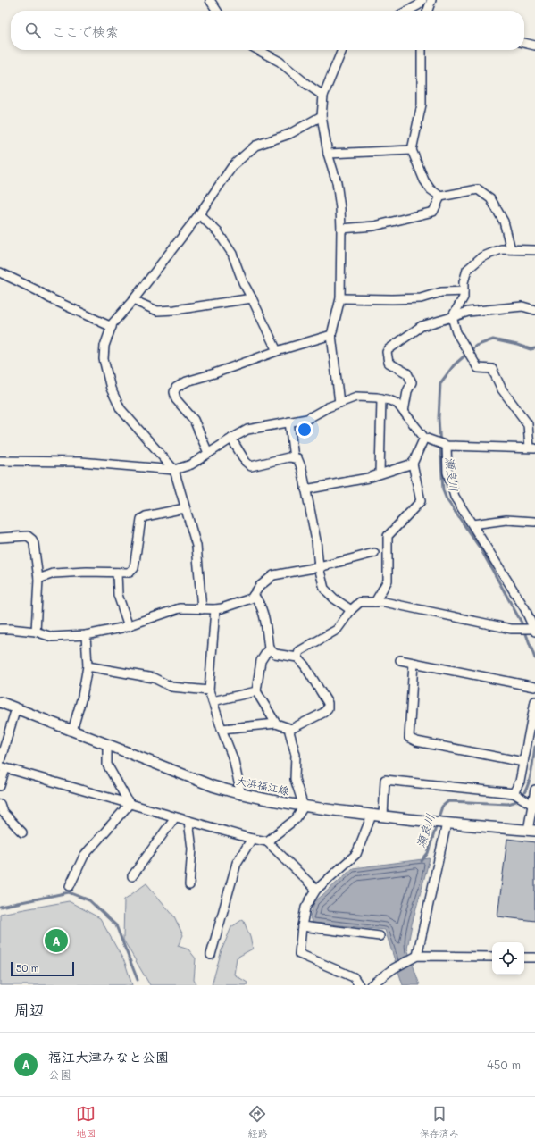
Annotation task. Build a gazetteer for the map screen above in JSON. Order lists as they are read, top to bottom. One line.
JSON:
{"streets":{"main road":["大浜福江線"]},"water":["瀬良川"],"scale_bar":"50 m","page":{"search":"ここで検索","pins":"A","scale":"50 m","heading":"周辺","list":[{"mark":"A","name":"福江大津みなと公園","note":"公園","value":"450 m"}],"nav":["地図","経路","保存済み"]}}
